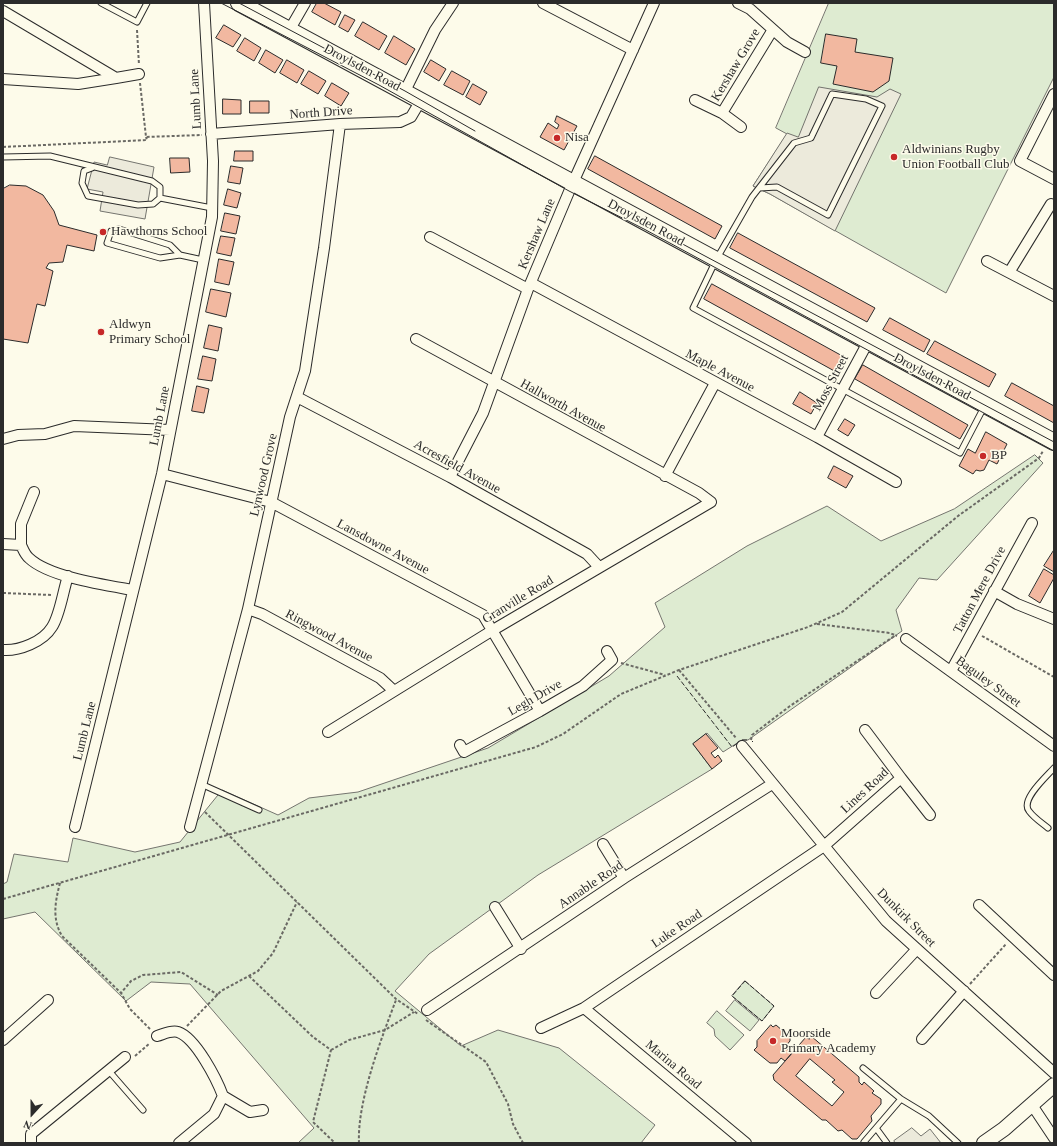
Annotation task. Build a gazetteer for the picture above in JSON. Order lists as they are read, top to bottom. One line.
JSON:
{"streets":{"main road":["Droylsden Road"],"street":["Kershaw Grove","Lumb Lane","North Drive","Kershaw Lane","Maple Avenue","Moss Street","Hallworth Avenue","Acresfield Avenue","Lynwood Grove","Lansdowne Avenue","Tatton Mere Drive","Granville Road","Ringwood Avenue","Baguley Street","Legh Drive","Lines Road","Annable Road","Dunkirk Street","Luke Road","Marina Road"]},"crossings":[["Droylsden Road","North Drive"],["Droylsden Road","Kershaw Lane"],["Droylsden Road","Moss Street"],["Lumb Lane","North Drive"],["Lumb Lane","Lansdowne Avenue"],["North Drive","Lynwood Grove"],["Kershaw Lane","Maple Avenue"],["Kershaw Lane","Hallworth Avenue"],["Kershaw Lane","Acresfield Avenue"],["Maple Avenue","Moss Street"],["Hallworth Avenue","Granville Road"],["Acresfield Avenue","Lynwood Grove"],["Acresfield Avenue","Granville Road"],["Lynwood Grove","Lansdowne Avenue"],["Lynwood Grove","Ringwood Avenue"],["Lansdowne Avenue","Granville Road"],["Lansdowne Avenue","Legh Drive"],["Tatton Mere Drive","Baguley Street"],["Granville Road","Ringwood Avenue"],["Lines Road","Dunkirk Street"],["Lines Road","Luke Road"],["Annable Road","Dunkirk Street"],["Dunkirk Street","Luke Road"],["Luke Road","Marina Road"]],"places":["Nisa","Aldwinians Rugby Union Football Club","Hawthorns School","Aldwyn Primary School","BP","Moorside Primary Academy"],"north":"bottom"}
